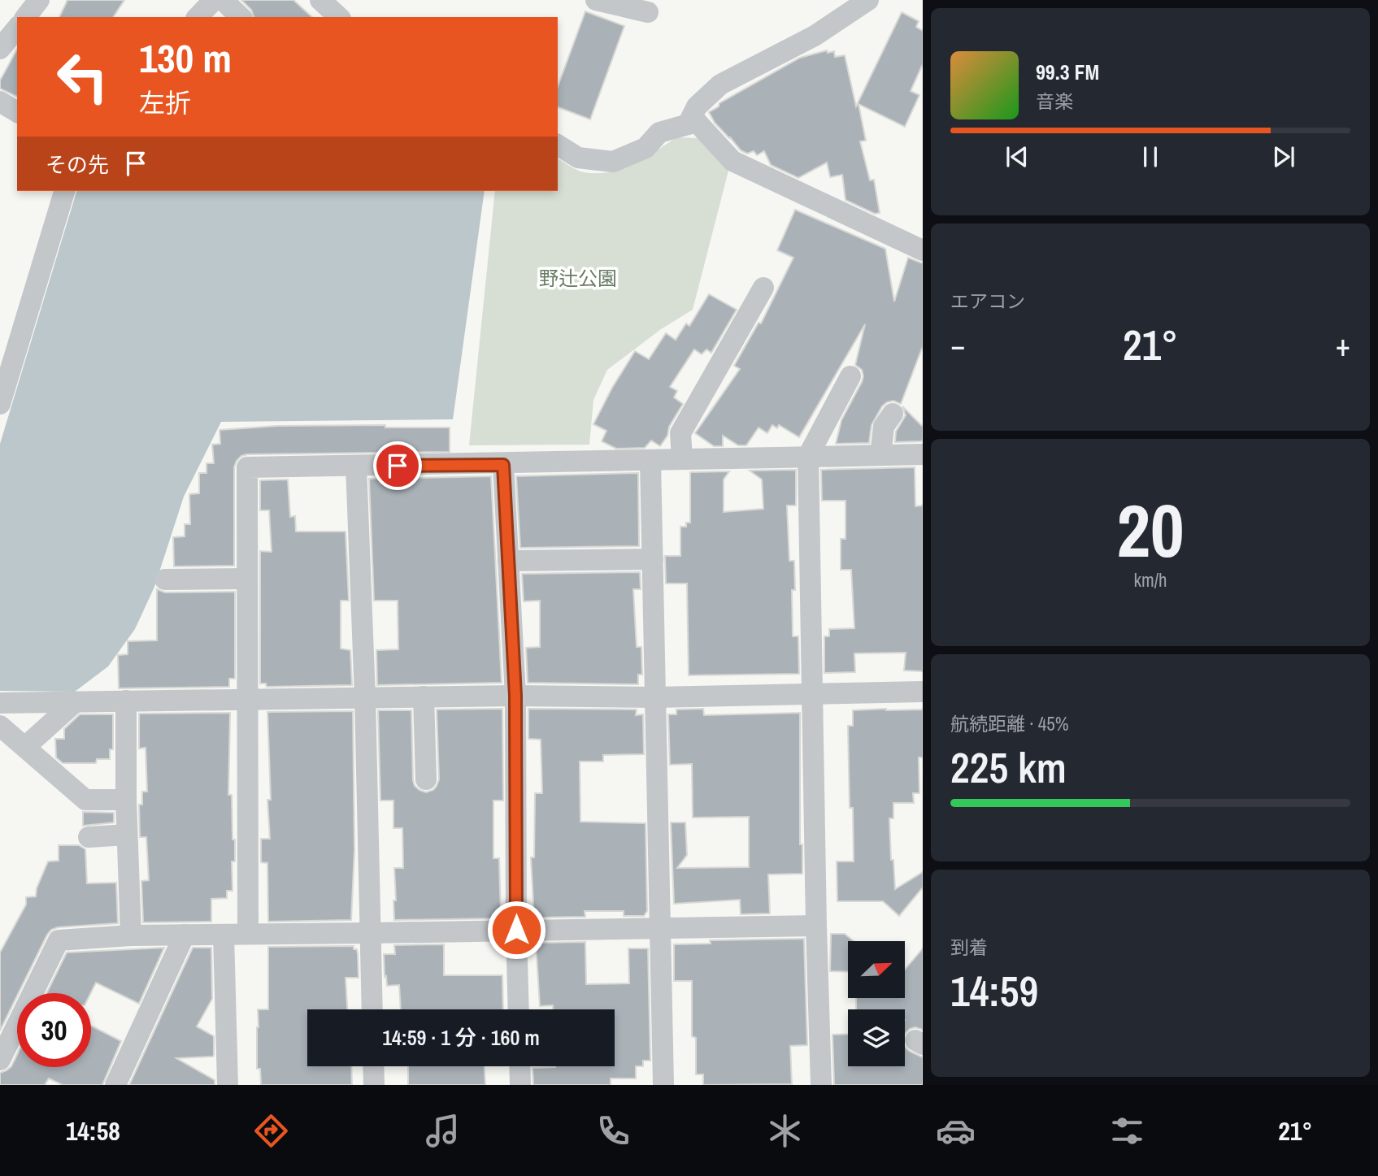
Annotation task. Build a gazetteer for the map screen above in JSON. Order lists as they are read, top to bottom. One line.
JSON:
{"parks":["野辻公園"],"north":"top right","page":{"turn":["130 m","左折"],"song":["99.3 FM","音楽"],"then":"その先","tile":["エアコン",["20","km/h"],["航続距離 · 45%","225 km"],["到着","14:59"]],"heat":["−","21°","+"],"limit":"30","trip":"14:59 · 1 分 · 160 m","tabs":["14:58","21°"]}}
